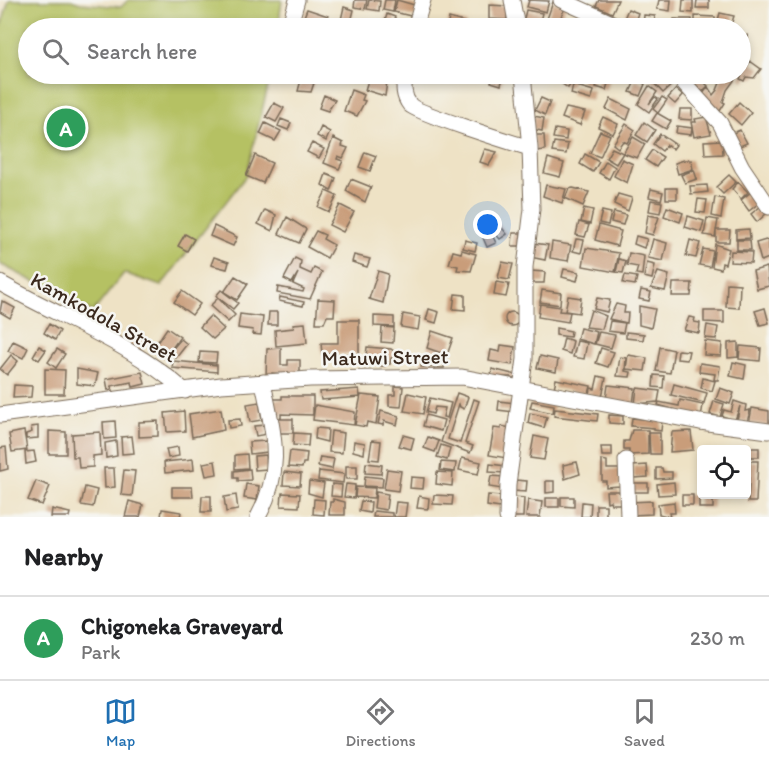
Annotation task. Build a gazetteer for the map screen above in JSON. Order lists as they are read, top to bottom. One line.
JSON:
{"streets":{"street":["Kamkodola Street","Matuwi Street"]},"crossings":[["Kamkodola Street","Matuwi Street"]],"page":{"search":"Search here","pins":"A","heading":"Nearby","list":[{"mark":"A","name":"Chigoneka Graveyard","note":"Park","value":"230 m"}],"nav":["Map","Directions","Saved"]}}
